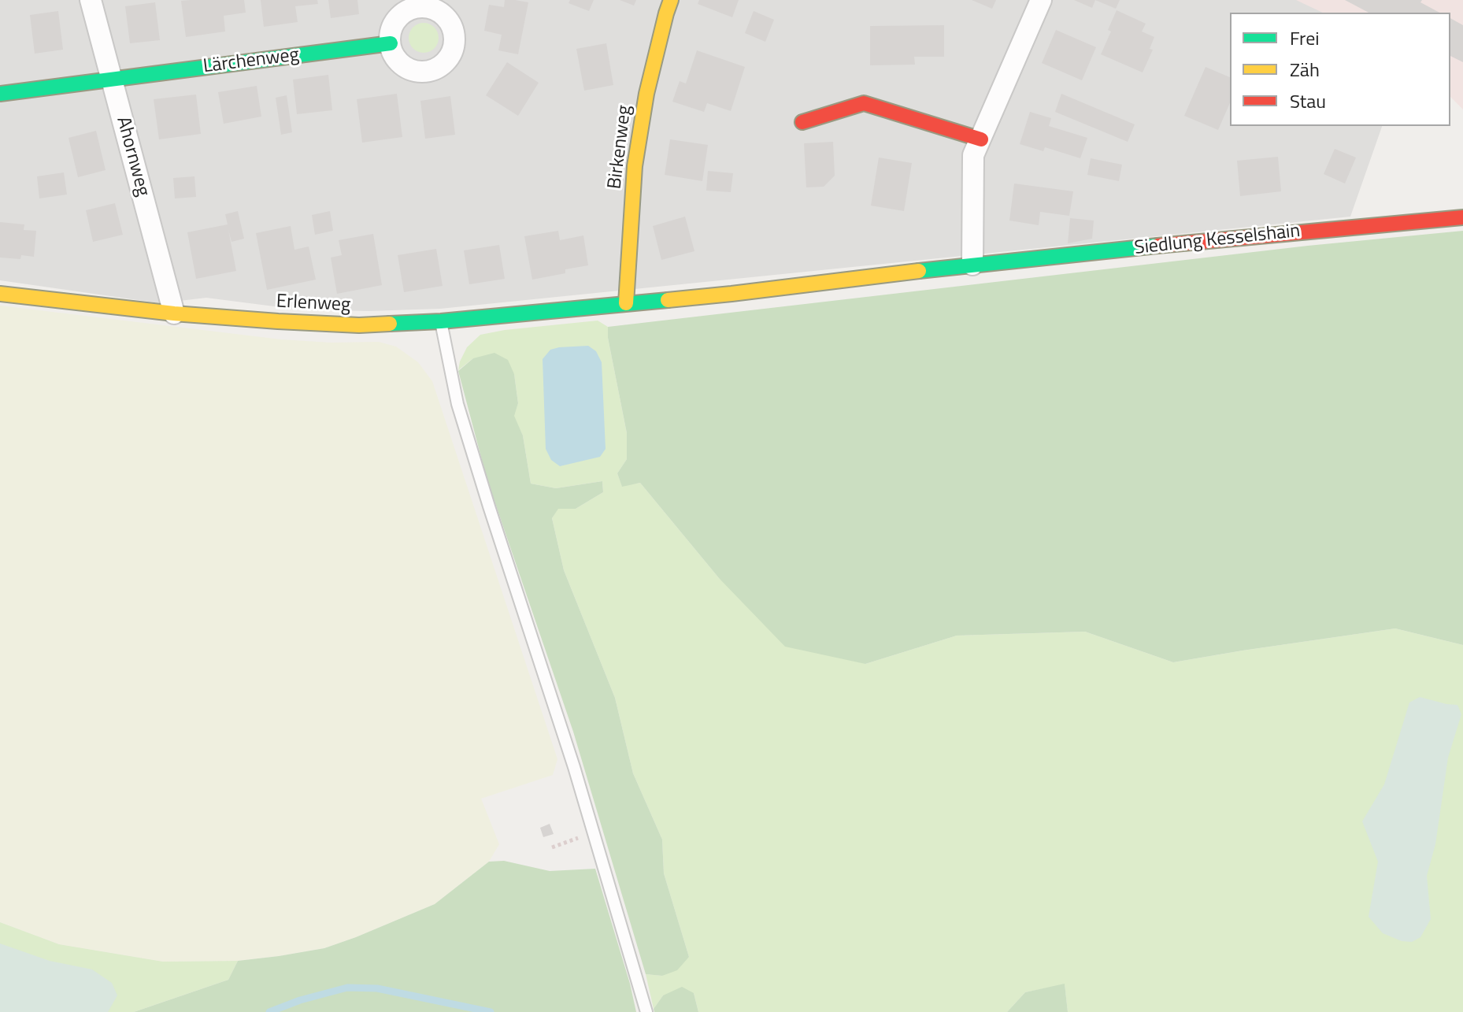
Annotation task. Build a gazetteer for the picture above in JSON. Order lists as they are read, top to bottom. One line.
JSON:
{"streets":{"street":["Lärchenweg","Birkenweg","Ahornweg","Siedlung Kesselshain","Erlenweg"]},"crossings":[["Lärchenweg","Ahornweg"],["Birkenweg","Siedlung Kesselshain"],["Birkenweg","Erlenweg"],["Ahornweg","Erlenweg"],["Siedlung Kesselshain","Erlenweg"]],"legend":["Frei","Zäh","Stau"]}
